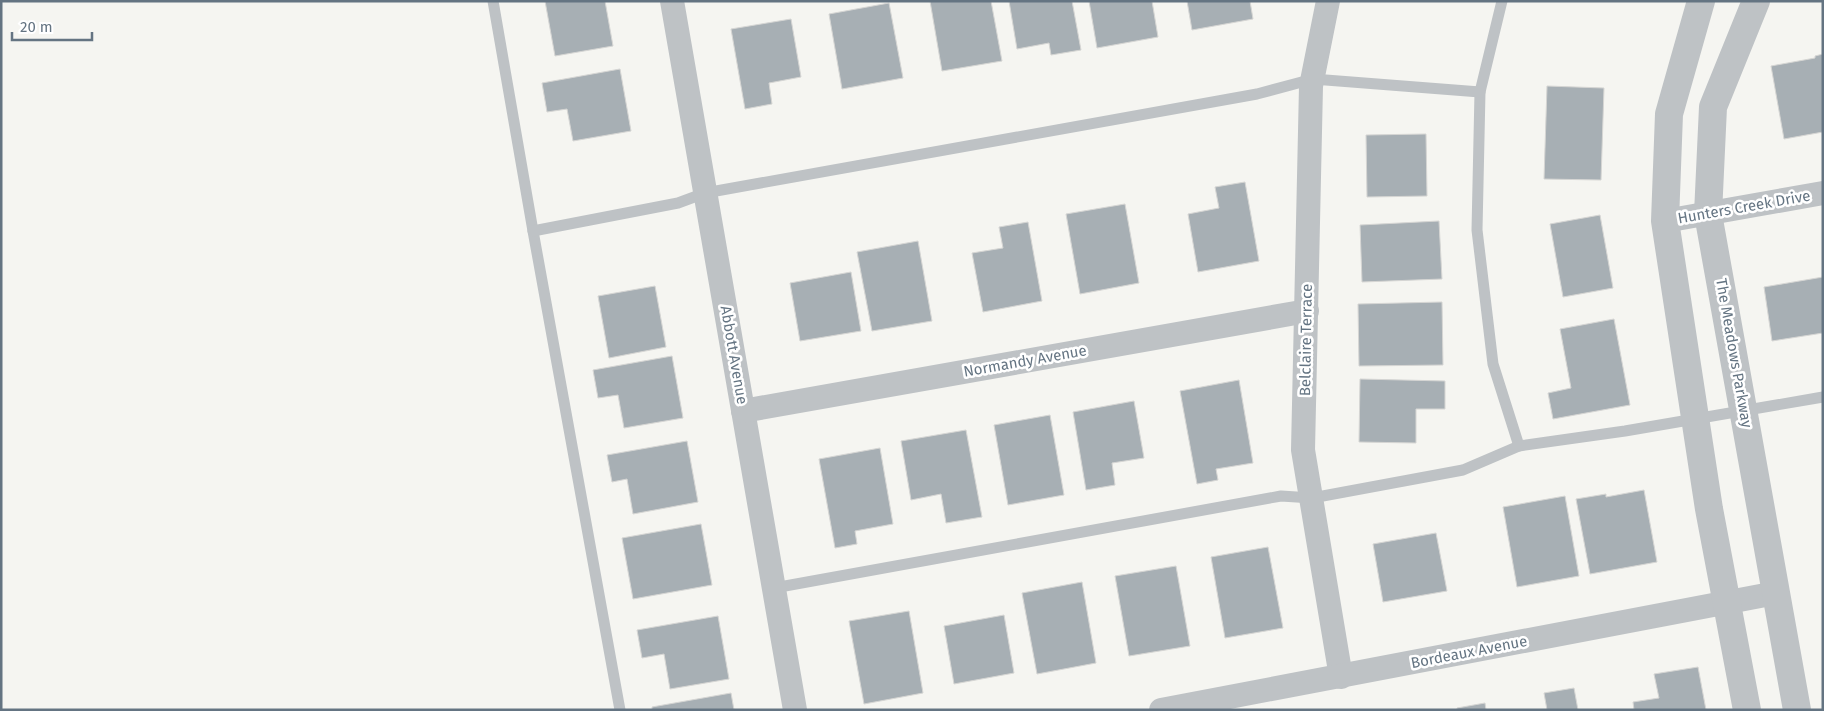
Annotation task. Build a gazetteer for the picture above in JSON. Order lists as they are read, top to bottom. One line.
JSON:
{"streets":{"street":["Hunters Creek Drive","Belclaire Terrace","The Meadows Parkway","Abbott Avenue","Normandy Avenue","Bordeaux Avenue"]},"crossings":[["Hunters Creek Drive","The Meadows Parkway"],["Belclaire Terrace","Normandy Avenue"],["Belclaire Terrace","Bordeaux Avenue"],["The Meadows Parkway","Bordeaux Avenue"],["Abbott Avenue","Normandy Avenue"]],"scale_bar":"20 m"}
